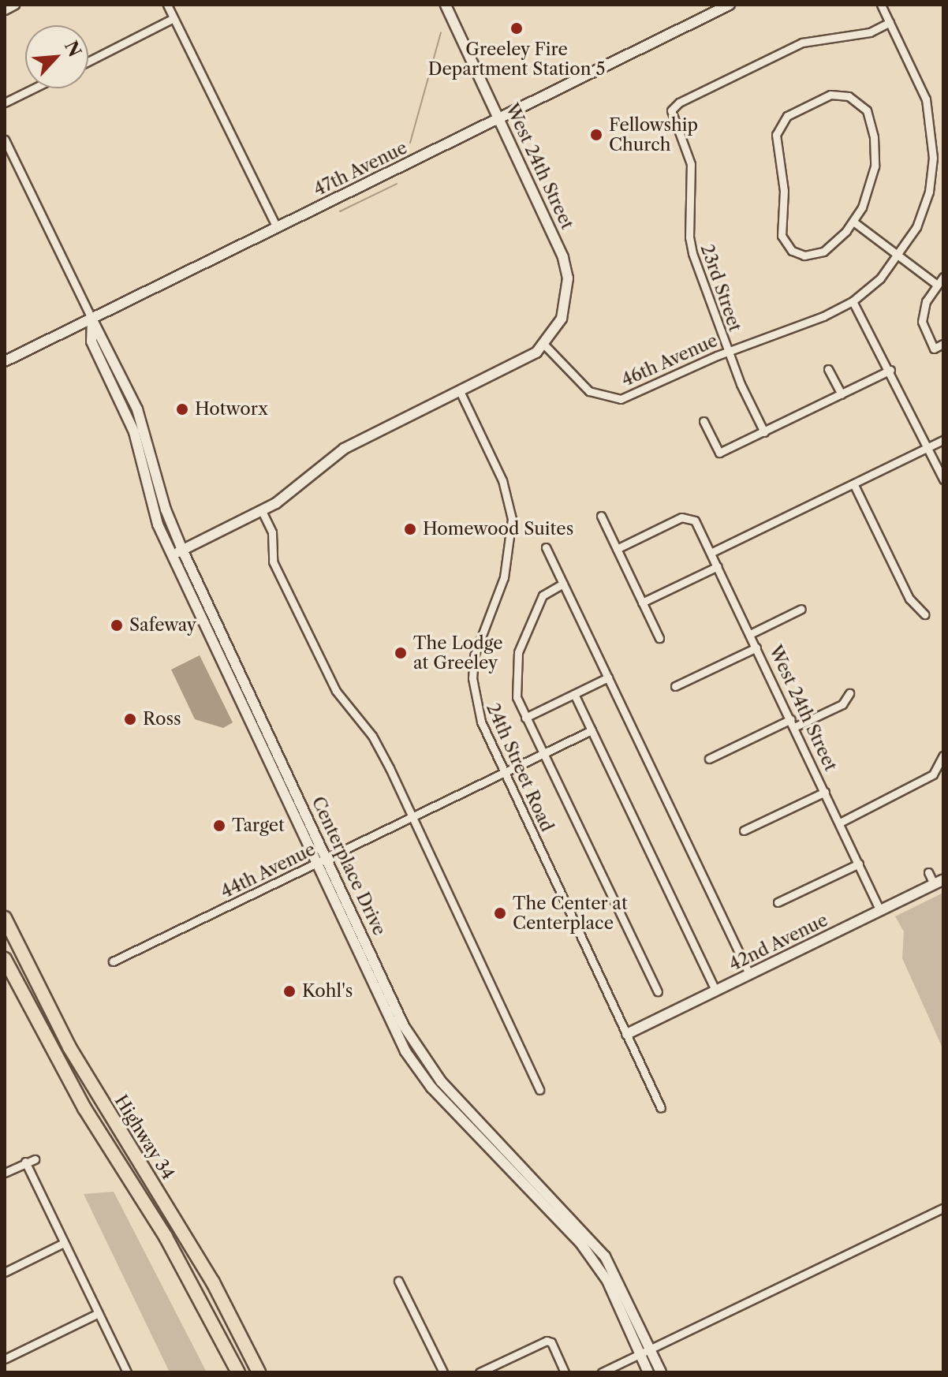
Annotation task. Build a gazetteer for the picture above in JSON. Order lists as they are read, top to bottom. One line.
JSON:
{"streets":{"highway":["Highway 34"],"street":["West 24th Street","47th Avenue","23rd Street","46th Avenue","24th Street Road","Centerplace Drive","44th Avenue","42nd Avenue"]},"crossings":[["West 24th Street","47th Avenue"],["West 24th Street","46th Avenue"],["West 24th Street","42nd Avenue"],["47th Avenue","Centerplace Drive"],["23rd Street","46th Avenue"],["24th Street Road","44th Avenue"],["24th Street Road","42nd Avenue"],["Centerplace Drive","44th Avenue"]],"places":["Greeley Fire Department Station 5","Fellowship Church","Hotworx","Homewood Suites","Safeway","The Lodge at Greeley","Ross","Target","The Center at Centerplace","Kohl's"],"north":"top right"}
